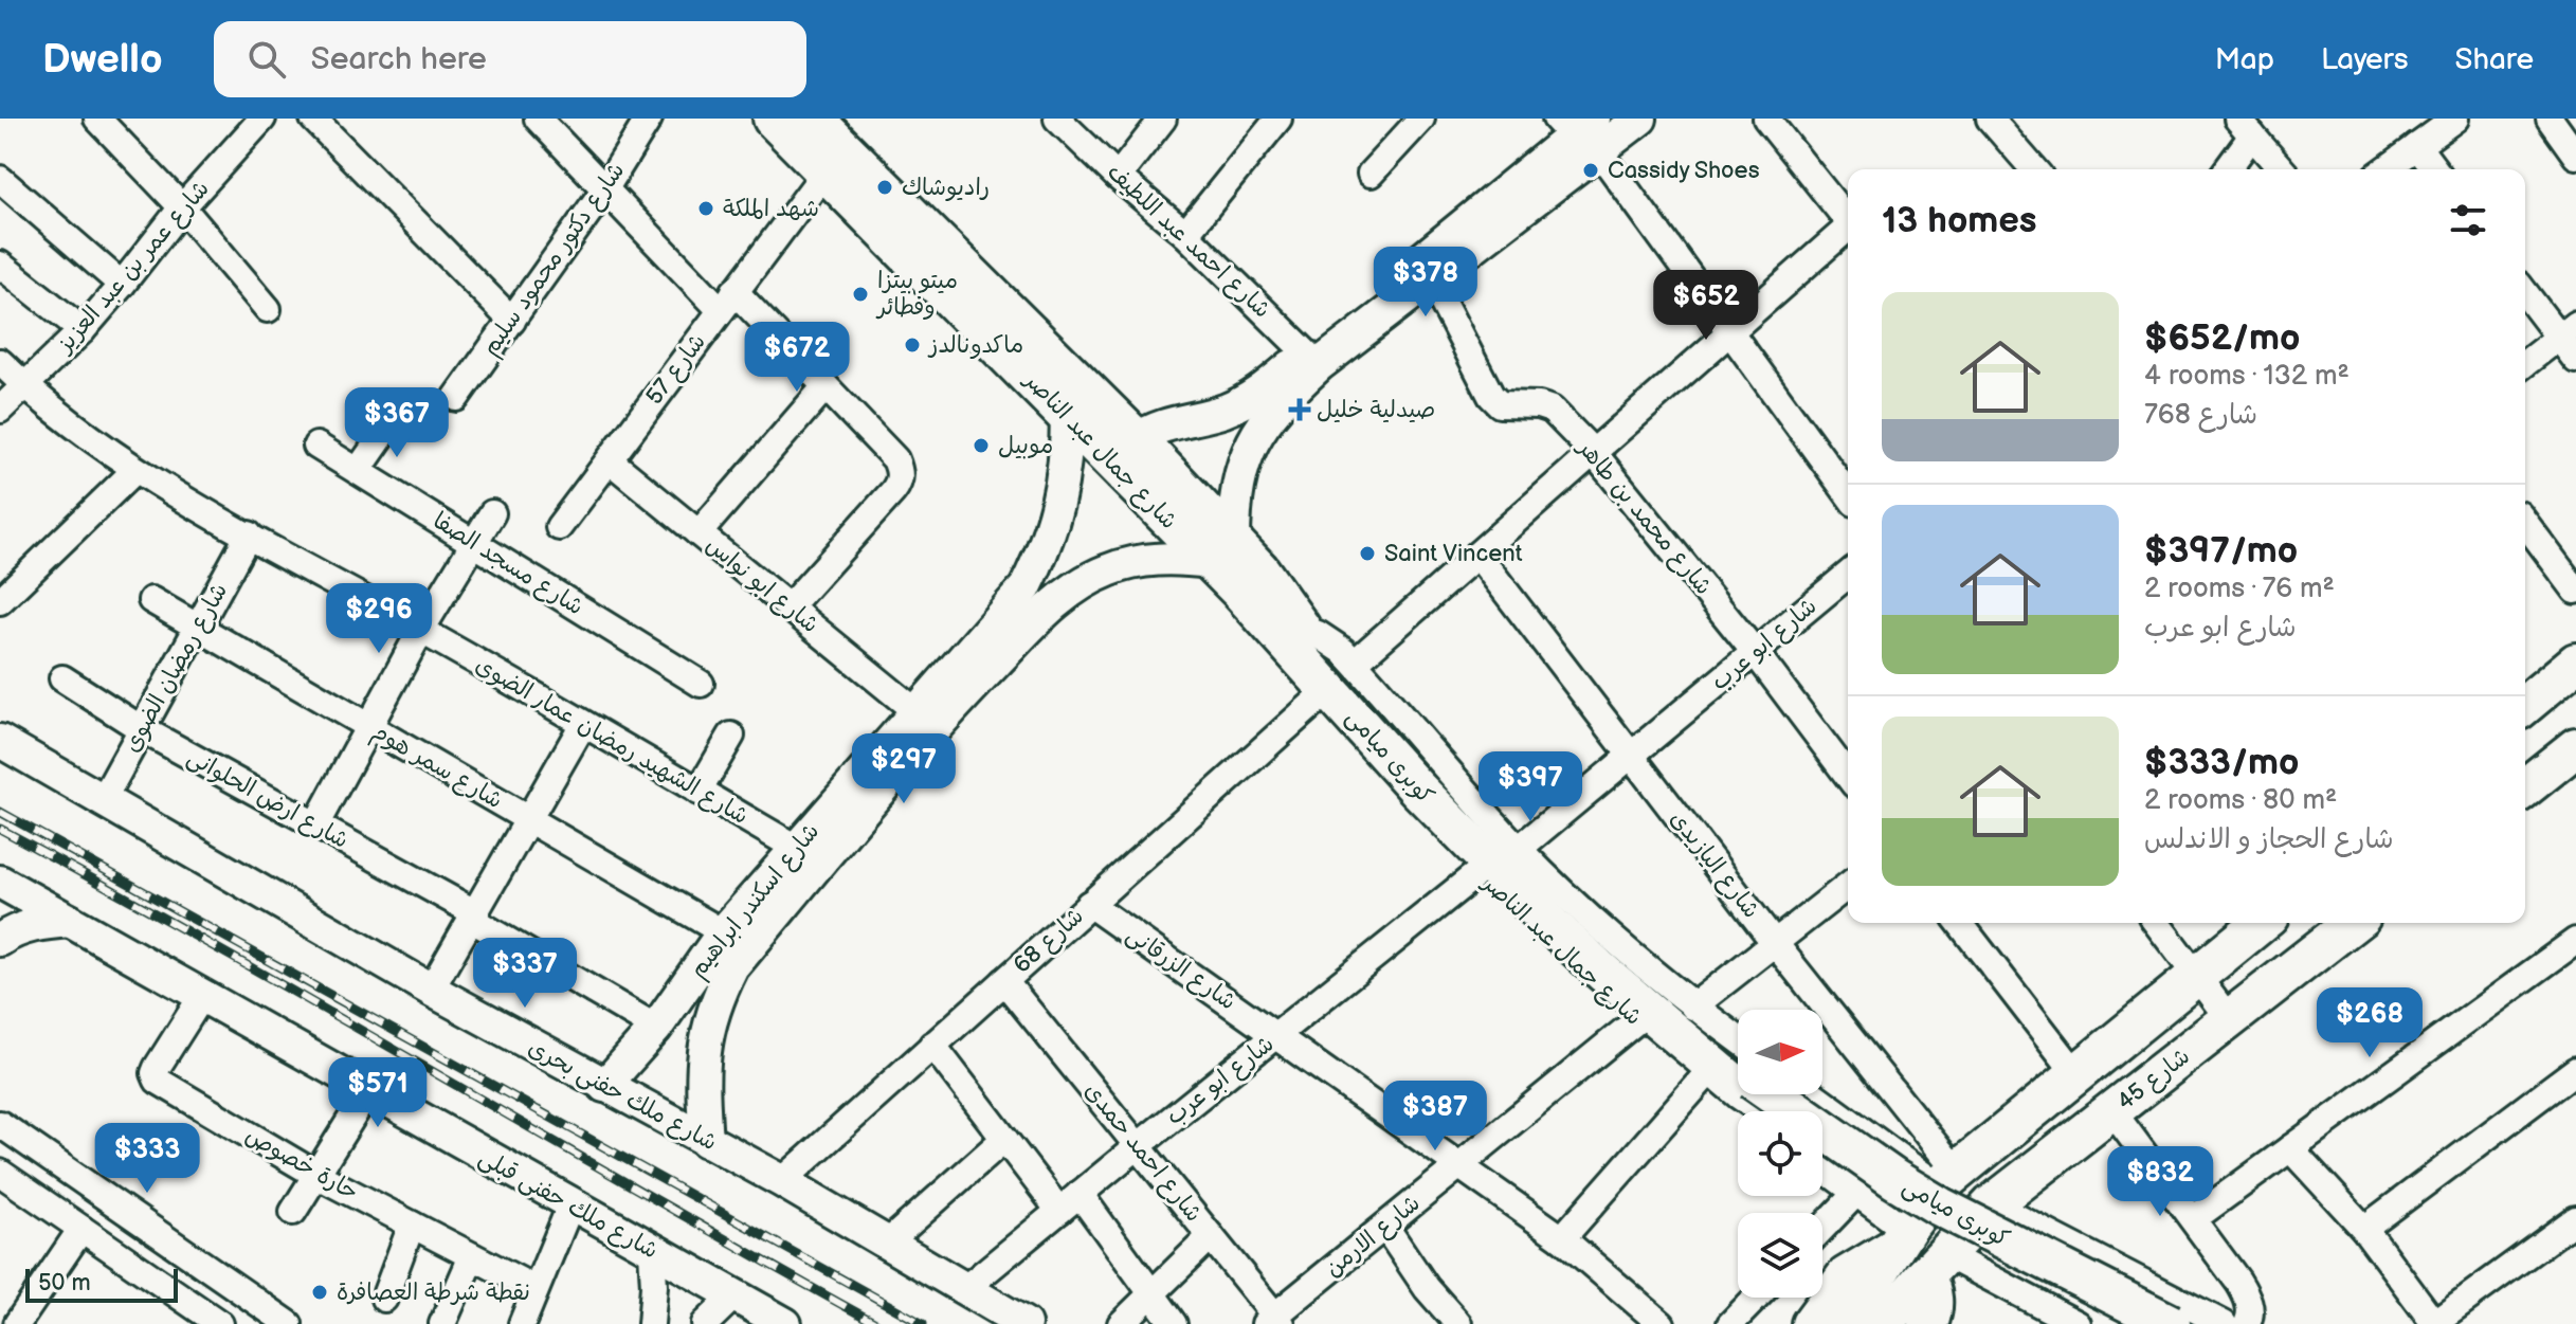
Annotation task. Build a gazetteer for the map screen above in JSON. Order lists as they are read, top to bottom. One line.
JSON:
{"streets":{"main road":["شارع جمال عبد الناصر","كوبرى ميامى","شارع 45"],"street":["شارع احمد عبد اللطيف","شارع دكتور محمود سليم","شارع عمر بن عبد العزيز","شارع 57","شارع محمد بن طاهر","شارع مسجد الصفا","شارع ابو نواس","شارع ابو عرب","شارع رمضان الضوى","شارع الشهيد رمضان عمار الضوى","شارع سمر هوم","شارع ارض الحلوانى","شارع اليازيدى","شارع اسكندر ابراهيم","شارع 68","شارع الزرقانى","شارع ملك حفنى بحرى","شارع احمد حمدى","حارة خصوص","شارع ملك حفنى قبلى","شارع الارمن"]},"crossings":[["شارع عمر بن عبد العزيز","شارع الشهيد رمضان عمار الضوى"],["شارع 57","شارع جمال عبد الناصر"],["شارع 57","شارع ابو نواس"],["شارع جمال عبد الناصر","شارع ابو عرب"],["شارع جمال عبد الناصر","كوبرى ميامى"],["شارع جمال عبد الناصر","شارع اسكندر ابراهيم"],["شارع جمال عبد الناصر","شارع 68"],["شارع جمال عبد الناصر","شارع الارمن"],["شارع محمد بن طاهر","شارع ابو عرب"],["شارع محمد بن طاهر","شارع 68"],["شارع ابو نواس","شارع اسكندر ابراهيم"],["شارع ابو عرب","شارع اليازيدى"],["شارع ابو عرب","شارع الزرقانى"],["شارع ابو عرب","شارع ملك حفنى بحرى"],["شارع ابو عرب","شارع احمد حمدى"],["شارع رمضان الضوى","شارع الشهيد رمضان عمار الضوى"],["شارع رمضان الضوى","شارع سمر هوم"],["شارع رمضان الضوى","شارع ارض الحلوانى"],["شارع رمضان الضوى","شارع ملك حفنى بحرى"],["شارع الشهيد رمضان عمار الضوى","شارع اسكندر ابراهيم"],["كوبرى ميامى","شارع 68"],["شارع سمر هوم","شارع اسكندر ابراهيم"],["شارع ارض الحلوانى","شارع اسكندر ابراهيم"],["شارع اليازيدى","شارع 68"],["شارع اسكندر ابراهيم","شارع ملك حفنى بحرى"],["شارع 68","شارع الزرقانى"],["شارع 68","شارع ملك حفنى بحرى"],["شارع 68","شارع احمد حمدى"],["شارع الزرقانى","شارع الارمن"],["شارع احمد حمدى","شارع الارمن"],["حارة خصوص","شارع ملك حفنى قبلى"]],"places":{"other":["Cassidy Shoes","راديوشاك","شهد الملكة","ميتو بيتزا وفطائر","ماكدونالدز","موبيل","Saint Vincent","نقطة شرطة العصافرة"],"health":["صيدلية خليل"]},"scale_bar":"50 m","north":"right","page":{"header":"Dwello","search":"Search here","nav":["Map","Layers","Share"],"heading":"13 homes","price":["$378","$652","$672","$367","$296","$297","$397","$337","$268","$571","$387","$333","$832"],"list":[{"name":"$652/mo","note":"4 rooms · 132 m² · شارع 768"},{"name":"$397/mo","note":"2 rooms · 76 m² · شارع ابو عرب"},{"name":"$333/mo","note":"2 rooms · 80 m² · شارع الحجاز و الاندلس"}],"scale":"50 m"}}
